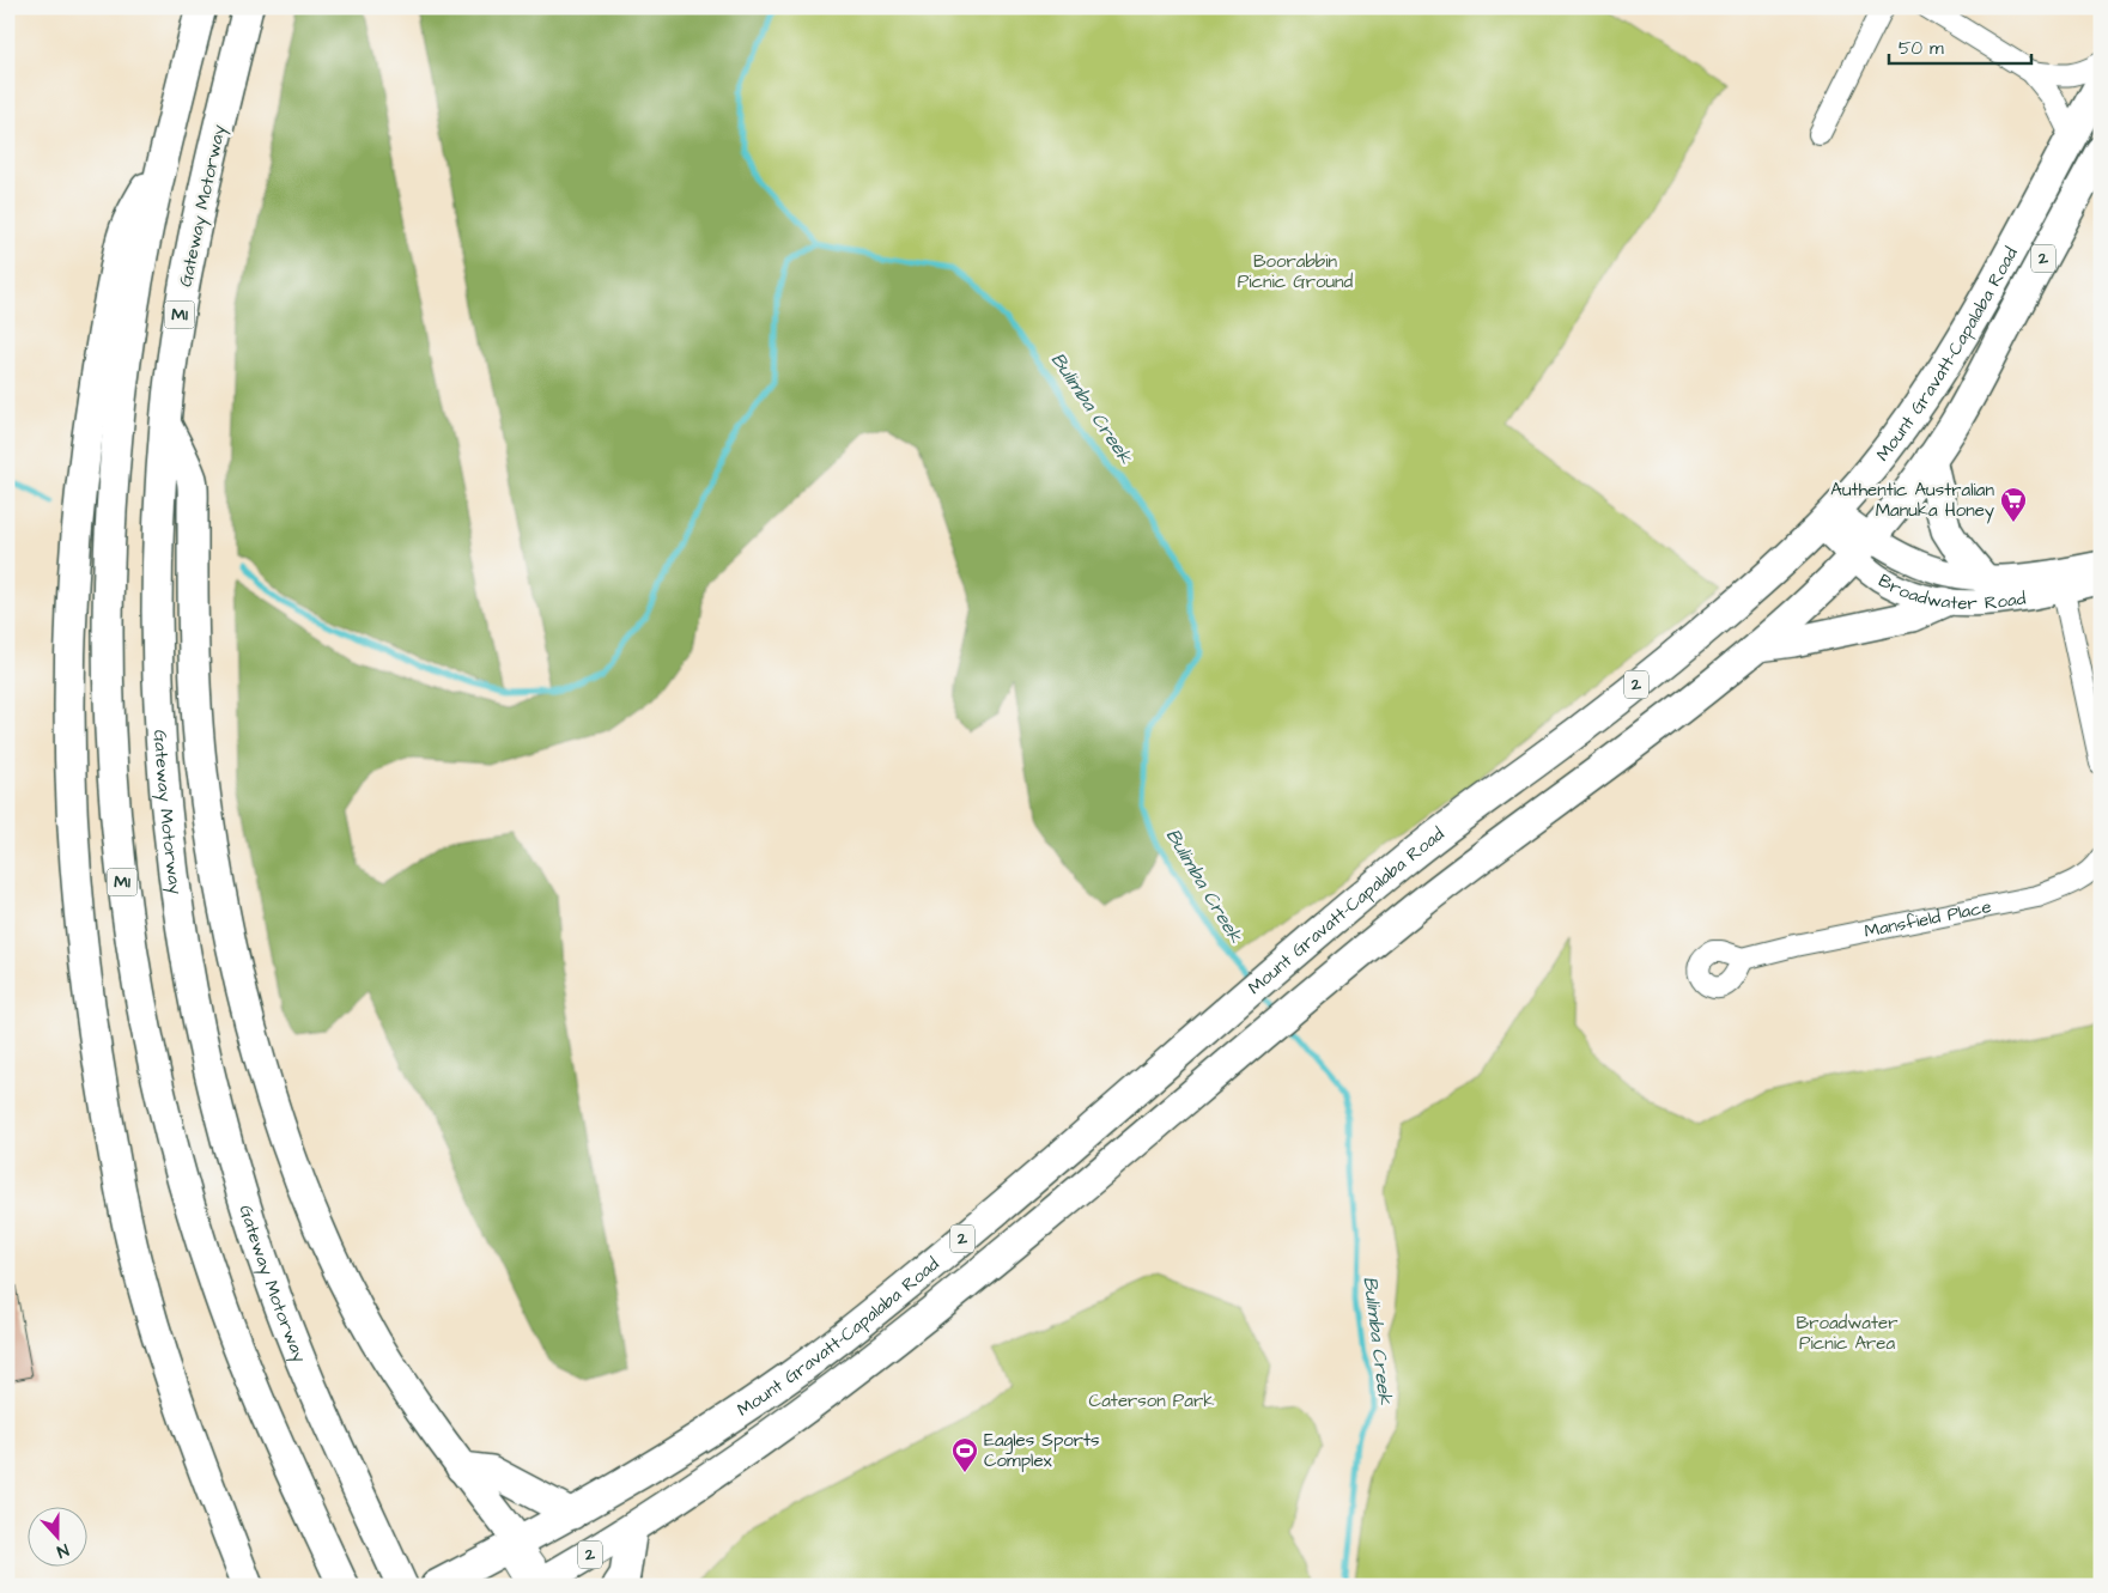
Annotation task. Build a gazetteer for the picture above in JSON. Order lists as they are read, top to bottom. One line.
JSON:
{"streets":{"highway":["Gateway Motorway","2","M1","Mount Gravatt-Capalaba Road"],"main road":["Broadwater Road"],"street":["Mansfield Place"]},"crossings":[["Mount Gravatt-Capalaba Road","Broadwater Road"]],"water":["Bulimba Creek"],"parks":["Boorabbin Picnic Ground","Broadwater Picnic Area","Caterson Park"],"places":{"supermarket":["Authentic Australian Manuka Honey"],"sports":["Eagles Sports Complex"]},"scale_bar":"50 m","north":"bottom"}
